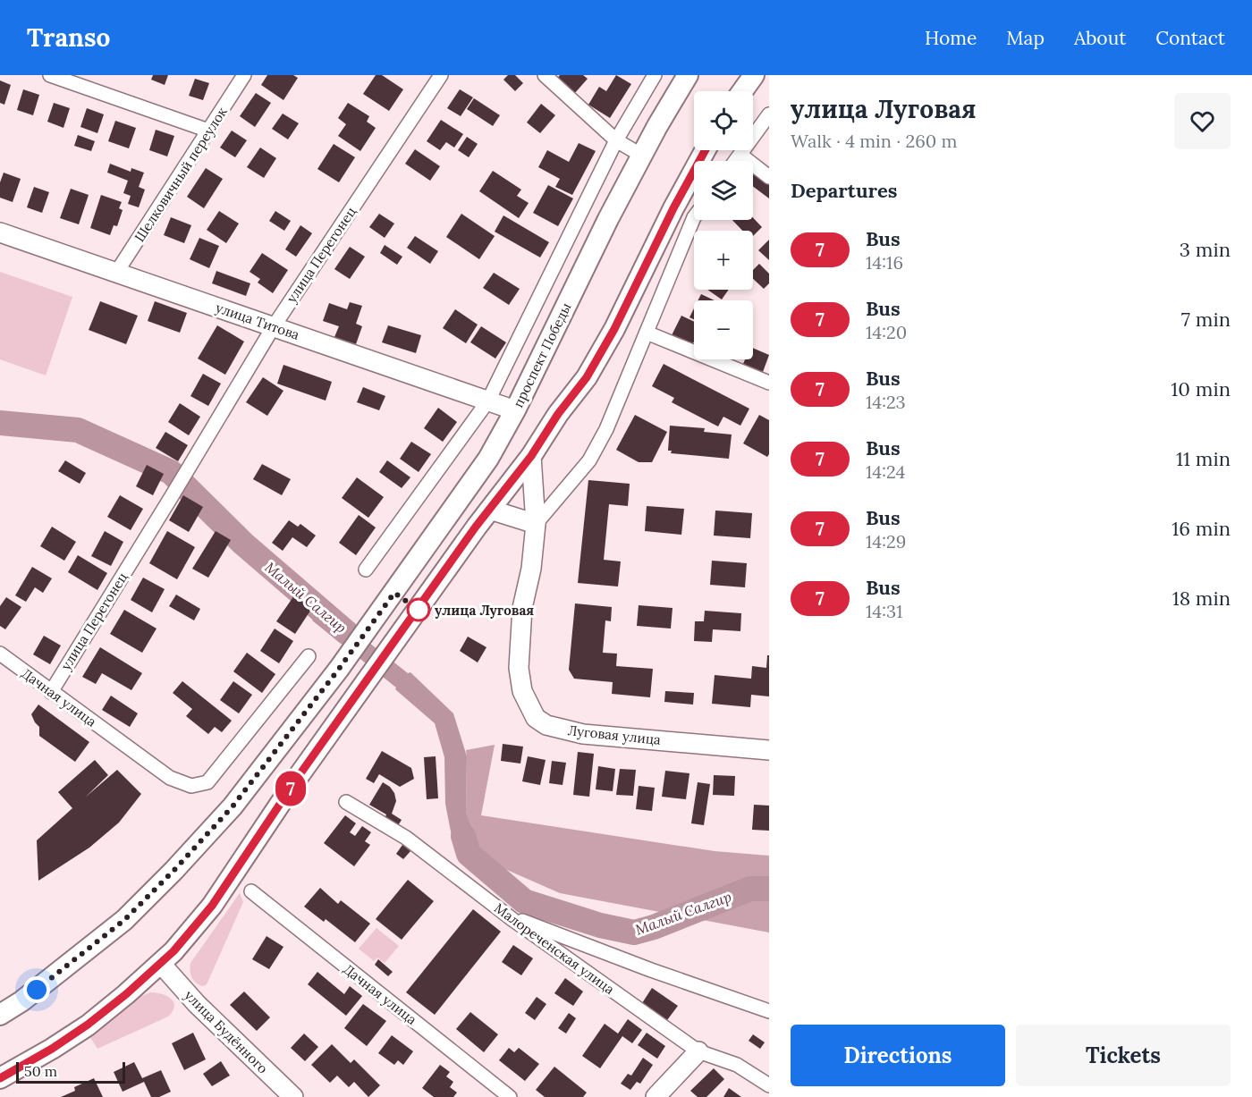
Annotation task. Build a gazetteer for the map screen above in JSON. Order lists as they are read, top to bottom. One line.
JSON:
{"streets":{"main road":["улица Титова","проспект Победы","Луговая улица","улица Будённого"],"street":["Шелковичный переулок","улица Перегонец","Дачная улица","Малореченская улица"]},"crossings":[["Шелковичный переулок","улица Титова"],["улица Перегонец","улица Титова"],["улица Перегонец","Дачная улица"],["улица Титова","проспект Победы"]],"water":["Малый Салгир"],"places":["улица Луговая"],"lines":["bus line 7"],"scale_bar":"50 m","page":{"header":"Transo","nav":["Home","Map","About","Contact"],"on_map":"7","heading":[["улица Луговая","Walk · 4 min · 260 m"],"Departures"],"map_buttons":["+","−"],"list":[{"mark":"7","name":"Bus","note":"14:16","value":"3 min"},{"mark":"7","name":"Bus","note":"14:20","value":"7 min"},{"mark":"7","name":"Bus","note":"14:23","value":"10 min"},{"mark":"7","name":"Bus","note":"14:24","value":"11 min"},{"mark":"7","name":"Bus","note":"14:29","value":"16 min"},{"mark":"7","name":"Bus","note":"14:31","value":"18 min"}],"buttons":["Directions","Tickets"],"scale":"50 m"}}
